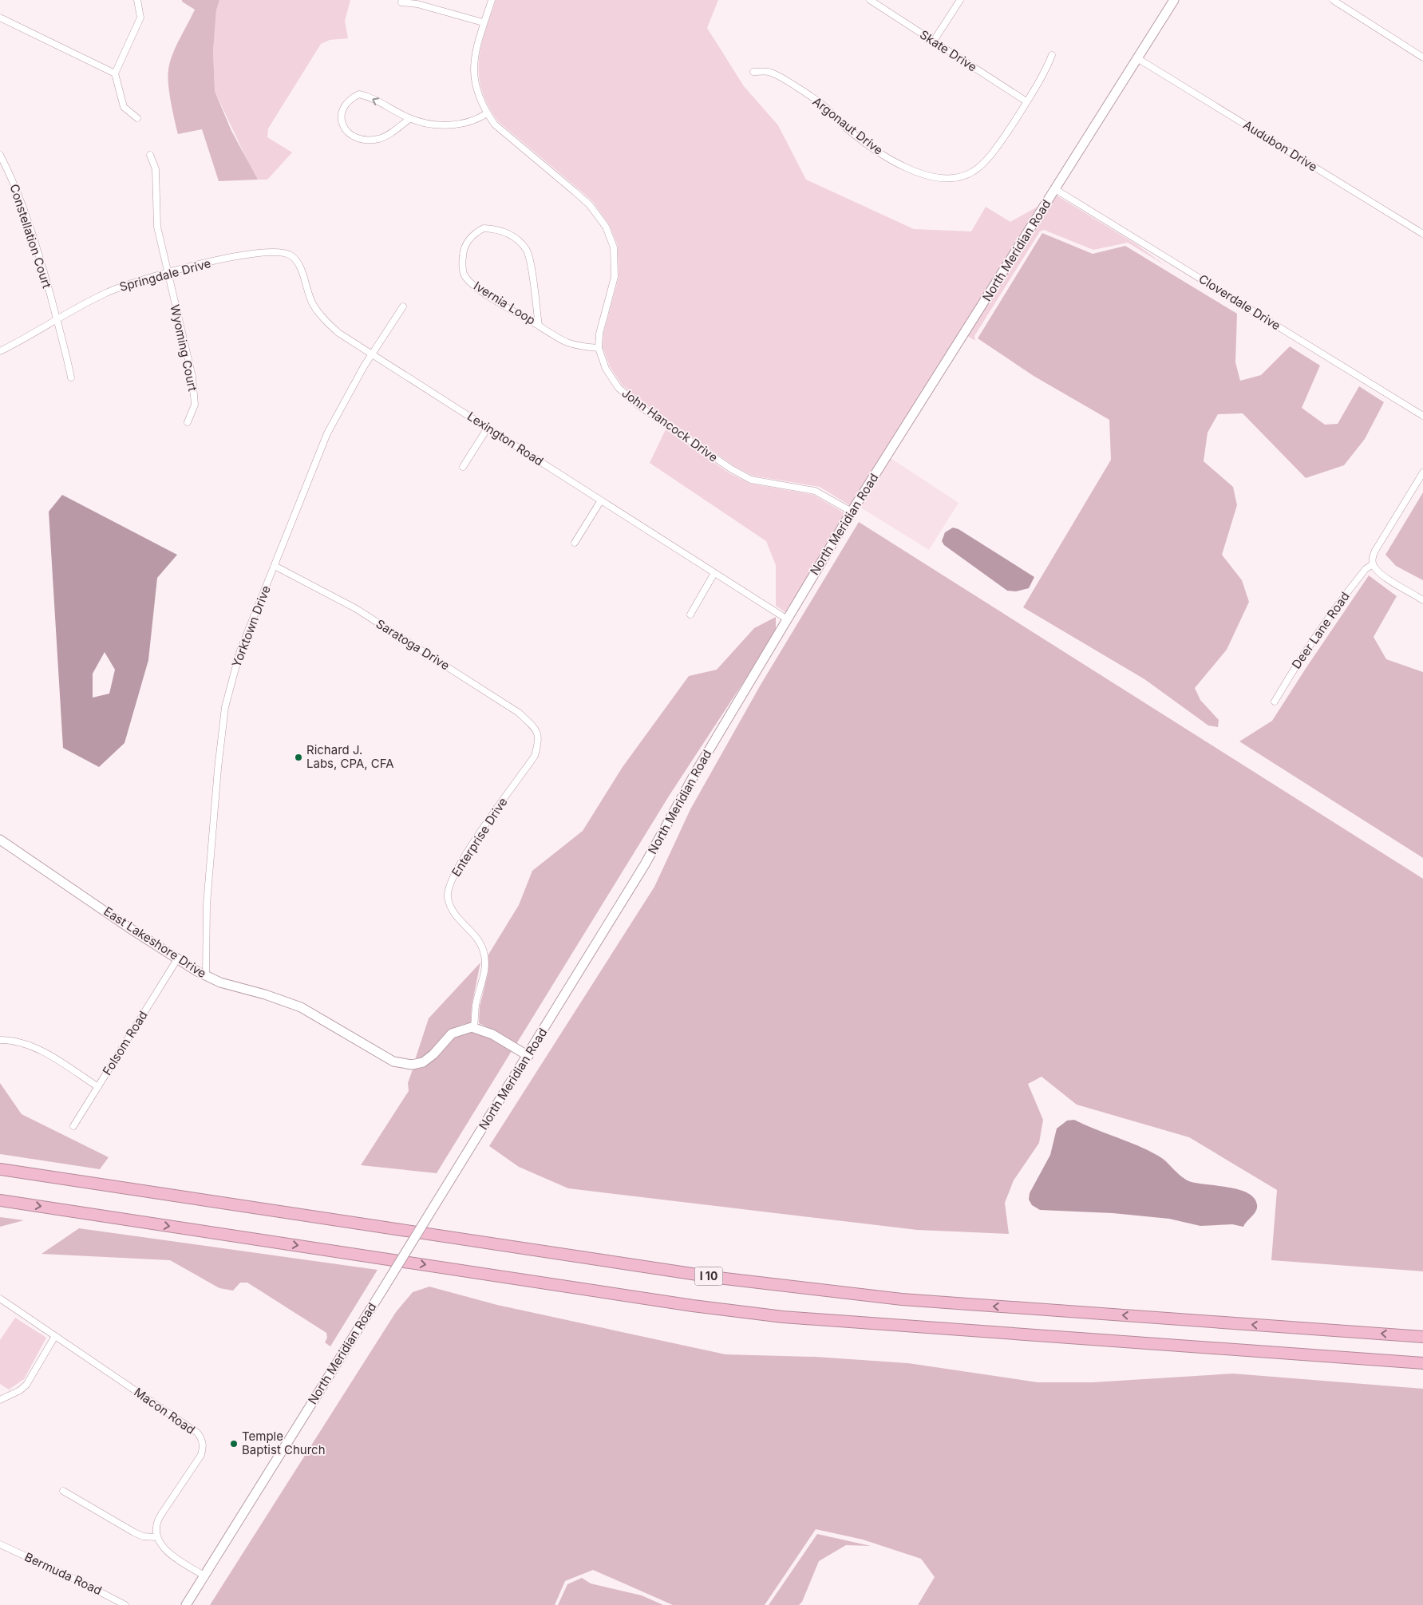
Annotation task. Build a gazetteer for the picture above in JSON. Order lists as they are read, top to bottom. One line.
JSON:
{"streets":{"highway":["I 10"],"main road":["North Meridian Road","East Lakeshore Drive"],"street":["Skate Drive","Argonaut Drive","Audubon Drive","Constellation Court","Springdale Drive","Cloverdale Drive","Ivernia Loop","Wyoming Court","John Hancock Drive","Lexington Road","Yorktown Drive","Deer Lane Road","Saratoga Drive","Enterprise Drive","Folsom Road","Macon Road","Bermuda Road"]},"crossings":[["Skate Drive","Argonaut Drive"],["Audubon Drive","North Meridian Road"],["Constellation Court","Springdale Drive"],["North Meridian Road","Cloverdale Drive"],["North Meridian Road","John Hancock Drive"],["North Meridian Road","Lexington Road"],["Springdale Drive","Wyoming Court"],["Springdale Drive","Lexington Road"],["Ivernia Loop","John Hancock Drive"],["Lexington Road","Yorktown Drive"],["Yorktown Drive","Saratoga Drive"],["Yorktown Drive","East Lakeshore Drive"],["Saratoga Drive","Enterprise Drive"],["Enterprise Drive","East Lakeshore Drive"],["East Lakeshore Drive","Folsom Road"]],"places":["Richard J. Labs, CPA, CFA","Temple Baptist Church"]}
